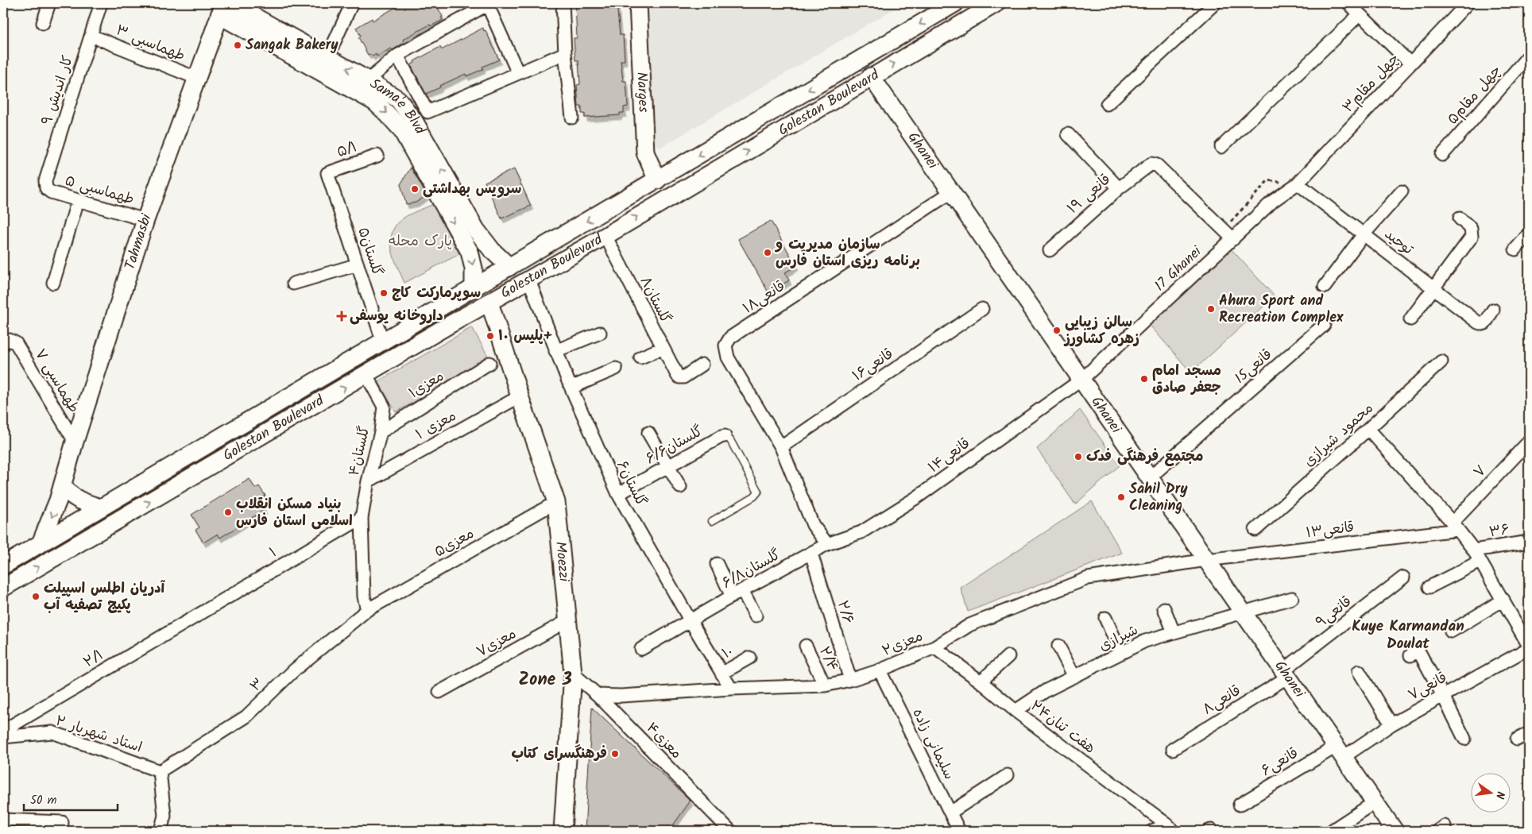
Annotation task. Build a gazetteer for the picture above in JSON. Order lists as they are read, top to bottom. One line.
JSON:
{"streets":{"street":["۳ طهماسبی","چهل مقام۳","۹ کار اندیش","Narges","چهل مقام۵","Golestan Boulevard","Sama'e Blvd","۵/۱","Ghanei","۵ طهماسبی","قانعی ۱۹","Tahmasbi","توحید","گلستان۵","17 Ghanei","۱۸قانعی","گلستان۸","۱۶قانعی","15قانعی","۷ طهماسبی","۱معزی","معزی ۱","محمود شیرازی","۶/۶گلستان","گلستان۴","۱۴قانعی","۷","گلستان۶","۱۳قانعی","۳۶","۵معزی","۱","Moezzi","۶/۸گلستان","۲/۶","۹قانعی","شیرازی","۷معزی","۲معزی","۱۰","۲/۱","۲/۴","۳","۷قانعی","۸قانعی","هفت تنان۲۴","استاد شهریار ۲","۴معزی","سلیمانی زاده","۶قانعی"]},"crossings":[["۳ طهماسبی","۹ کار اندیش"],["۳ طهماسبی","Tahmasbi"],["چهل مقام۳","توحید"],["چهل مقام۳","17 Ghanei"],["۹ کار اندیش","۵ طهماسبی"],["Narges","Golestan Boulevard"],["Golestan Boulevard","Sama'e Blvd"],["Golestan Boulevard","Ghanei"],["Golestan Boulevard","Tahmasbi"],["Golestan Boulevard","گلستان۵"],["Golestan Boulevard","گلستان۸"],["Golestan Boulevard","گلستان۴"],["Golestan Boulevard","گلستان۶"],["Golestan Boulevard","Moezzi"],["Sama'e Blvd","Tahmasbi"],["۵/۱","گلستان۵"],["Ghanei","17 Ghanei"],["Ghanei","۱۸قانعی"],["Ghanei","15قانعی"],["Ghanei","۱۴قانعی"],["Ghanei","۱۳قانعی"],["Ghanei","۹قانعی"],["Ghanei","شیرازی"],["Ghanei","۲معزی"],["Ghanei","۷قانعی"],["Ghanei","۸قانعی"],["Ghanei","۶قانعی"],["۵ طهماسبی","Tahmasbi"],["قانعی ۱۹","17 Ghanei"],["Tahmasbi","۷ طهماسبی"],["توحید","17 Ghanei"],["17 Ghanei","۱۴قانعی"],["۱۸قانعی","۱۶قانعی"],["۱معزی","گلستان۴"],["معزی ۱","گلستان۴"],["معزی ۱","Moezzi"],["۶/۶گلستان","گلستان۶"],["گلستان۴","۵معزی"],["گلستان۴","۱"],["گلستان۴","۳"],["۱۴قانعی","۶/۸گلستان"],["۷","۱۳قانعی"],["گلستان۶","۶/۸گلستان"],["گلستان۶","۲معزی"],["گلستان۶","۱۰"],["۱۳قانعی","۲معزی"],["۵معزی","Moezzi"],["۵معزی","۳"],["۱","۲/۱"],["Moezzi","۷معزی"],["Moezzi","۴معزی"],["۶/۸گلستان","۲/۶"],["۲/۶","۲معزی"],["۹قانعی","۸قانعی"],["شیرازی","هفت تنان۲۴"],["۲معزی","۲/۴"],["۲معزی","هفت تنان۲۴"],["۲معزی","۴معزی"],["۲معزی","سلیمانی زاده"],["۳","استاد شهریار ۲"],["۷قانعی","۶قانعی"]],"districts":["Kuye Karmandan Doulat","Zone 3"],"parks":["پارک محله"],"places":{"other":["Sangak Bakery","سرویس بهداشتی","سازمان مدیریت و برنامه ریزی استان فارس","سوپرمارکت کاج","Ahura Sport and Recreation Complex","سالن زیبایی زهره کشاورز","پلیس ۱۰+","مسجد امام جعفر صادق","مجتمع فرهنگی فدک","Sahil Dry Cleaning","بنیاد مسکن انقلاب اسلامی استان فارس","آدریان اطلس اسپیلت پکیج تصفیه آب","فرهنگسرای کتاب"],"health":["داروخانه یوسفی"]},"scale_bar":"50 m","north":"right"}
